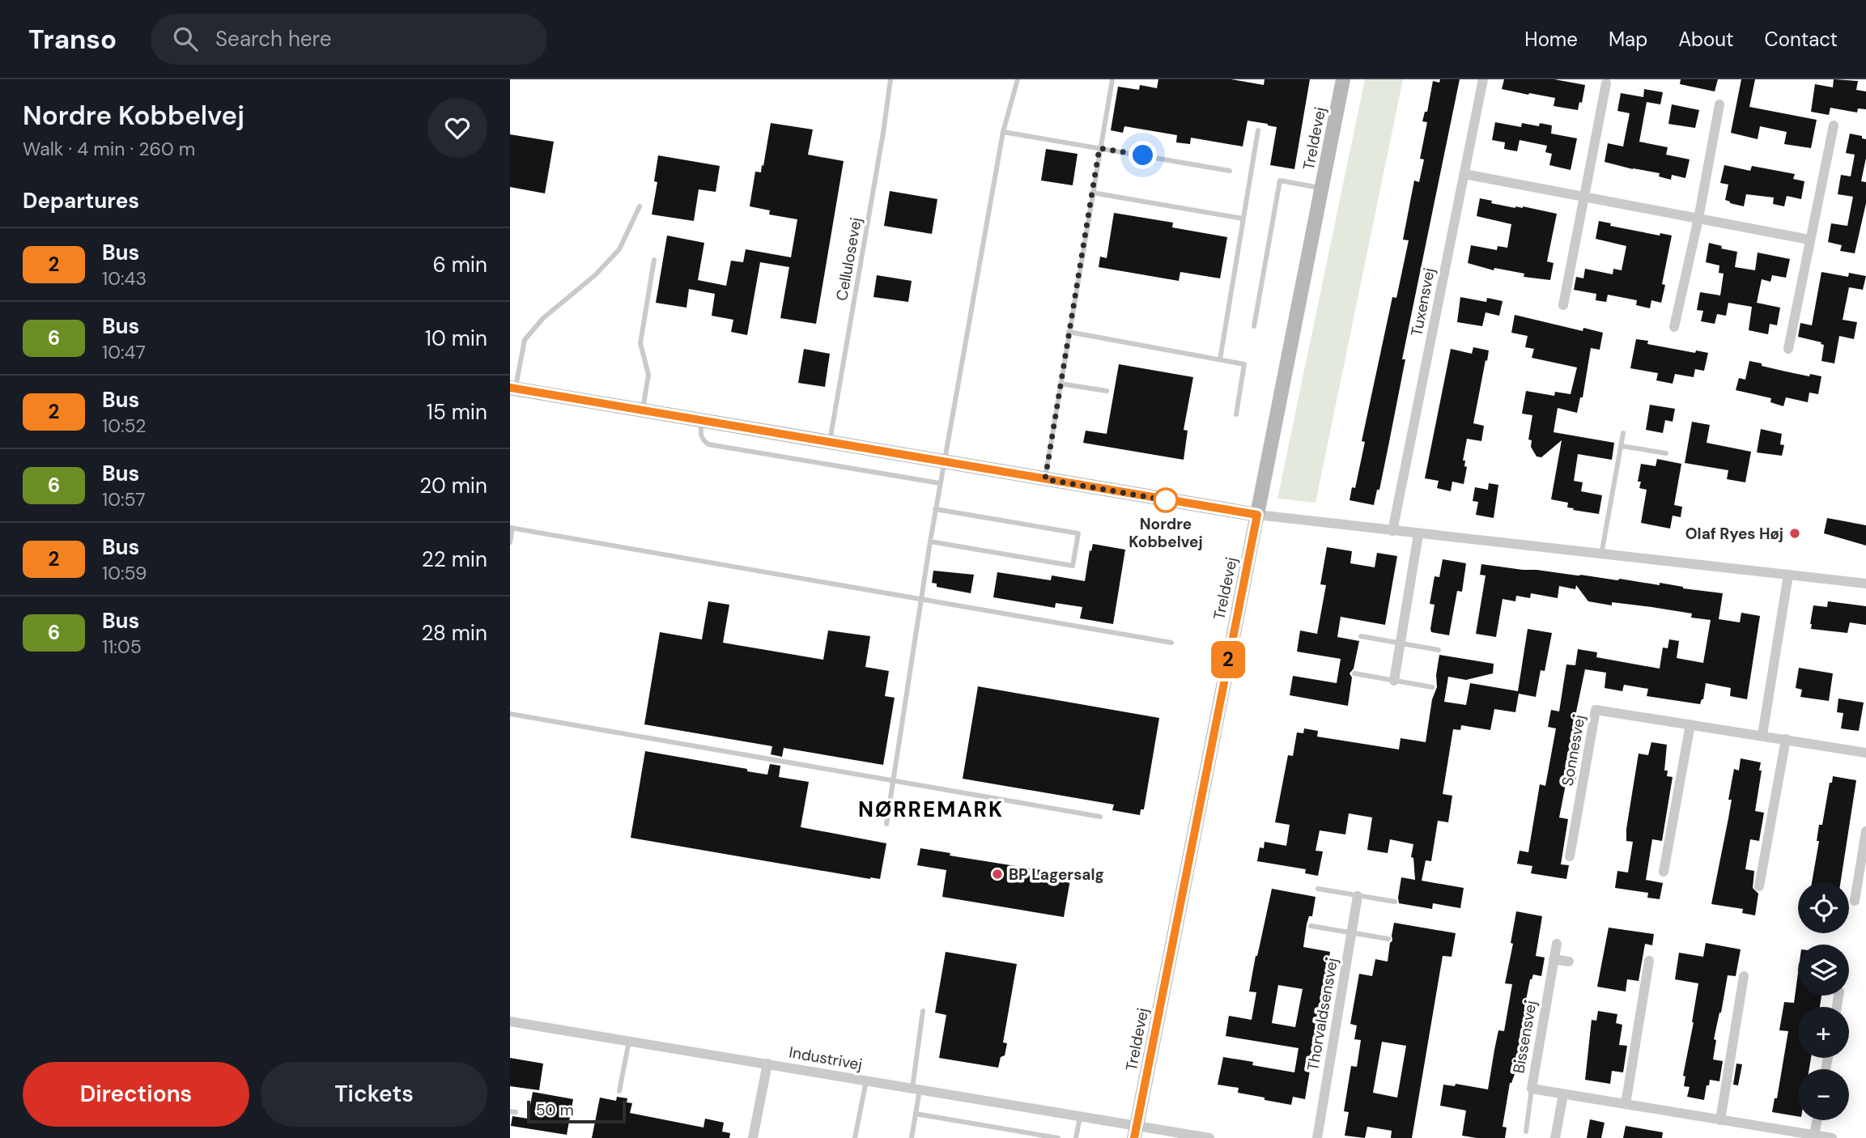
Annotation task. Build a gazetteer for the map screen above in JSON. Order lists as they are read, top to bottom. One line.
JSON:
{"streets":{"street":["Treldevej","Tuxensvej","Sonnesvej","Thorvaldsensvej","Bissensvej","Industrivej"],"lane":["Cellulosevej"]},"crossings":[["Treldevej","Industrivej"]],"districts":["NØRREMARK"],"places":["Nordre Kobbelvej","Olaf Ryes Høj","BP Lagersalg"],"lines":["bus line 2"],"scale_bar":"50 m","page":{"header":"Transo","search":"Search here","nav":["Home","Map","About","Contact"],"heading":[["Nordre Kobbelvej","Walk · 4 min · 260 m"],"Departures"],"on_map":"2","list":[{"mark":"2","name":"Bus","note":"10:43","value":"6 min"},{"mark":"6","name":"Bus","note":"10:47","value":"10 min"},{"mark":"2","name":"Bus","note":"10:52","value":"15 min"},{"mark":"6","name":"Bus","note":"10:57","value":"20 min"},{"mark":"2","name":"Bus","note":"10:59","value":"22 min"},{"mark":"6","name":"Bus","note":"11:05","value":"28 min"}],"map_buttons":["+","−"],"buttons":["Directions","Tickets"],"scale":"50 m"}}
